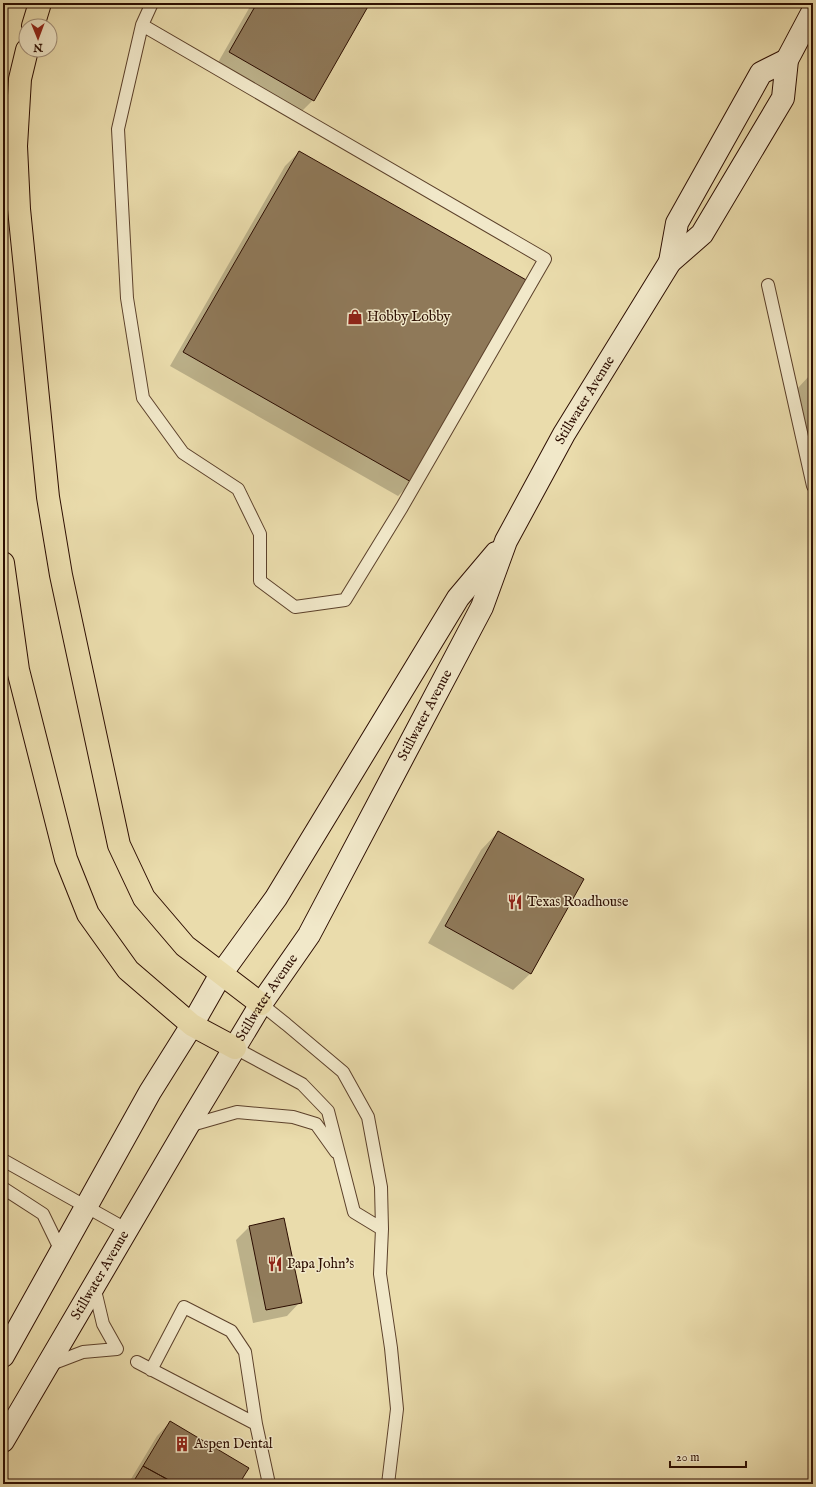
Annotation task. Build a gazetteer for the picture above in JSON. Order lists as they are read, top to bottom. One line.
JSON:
{"streets":{"main road":["Stillwater Avenue"]},"places":{"shop":["Hobby Lobby"],"restaurant":["Texas Roadhouse","Papa John's"],"building":["Aspen Dental"]},"scale_bar":"20 m","north":"bottom"}
